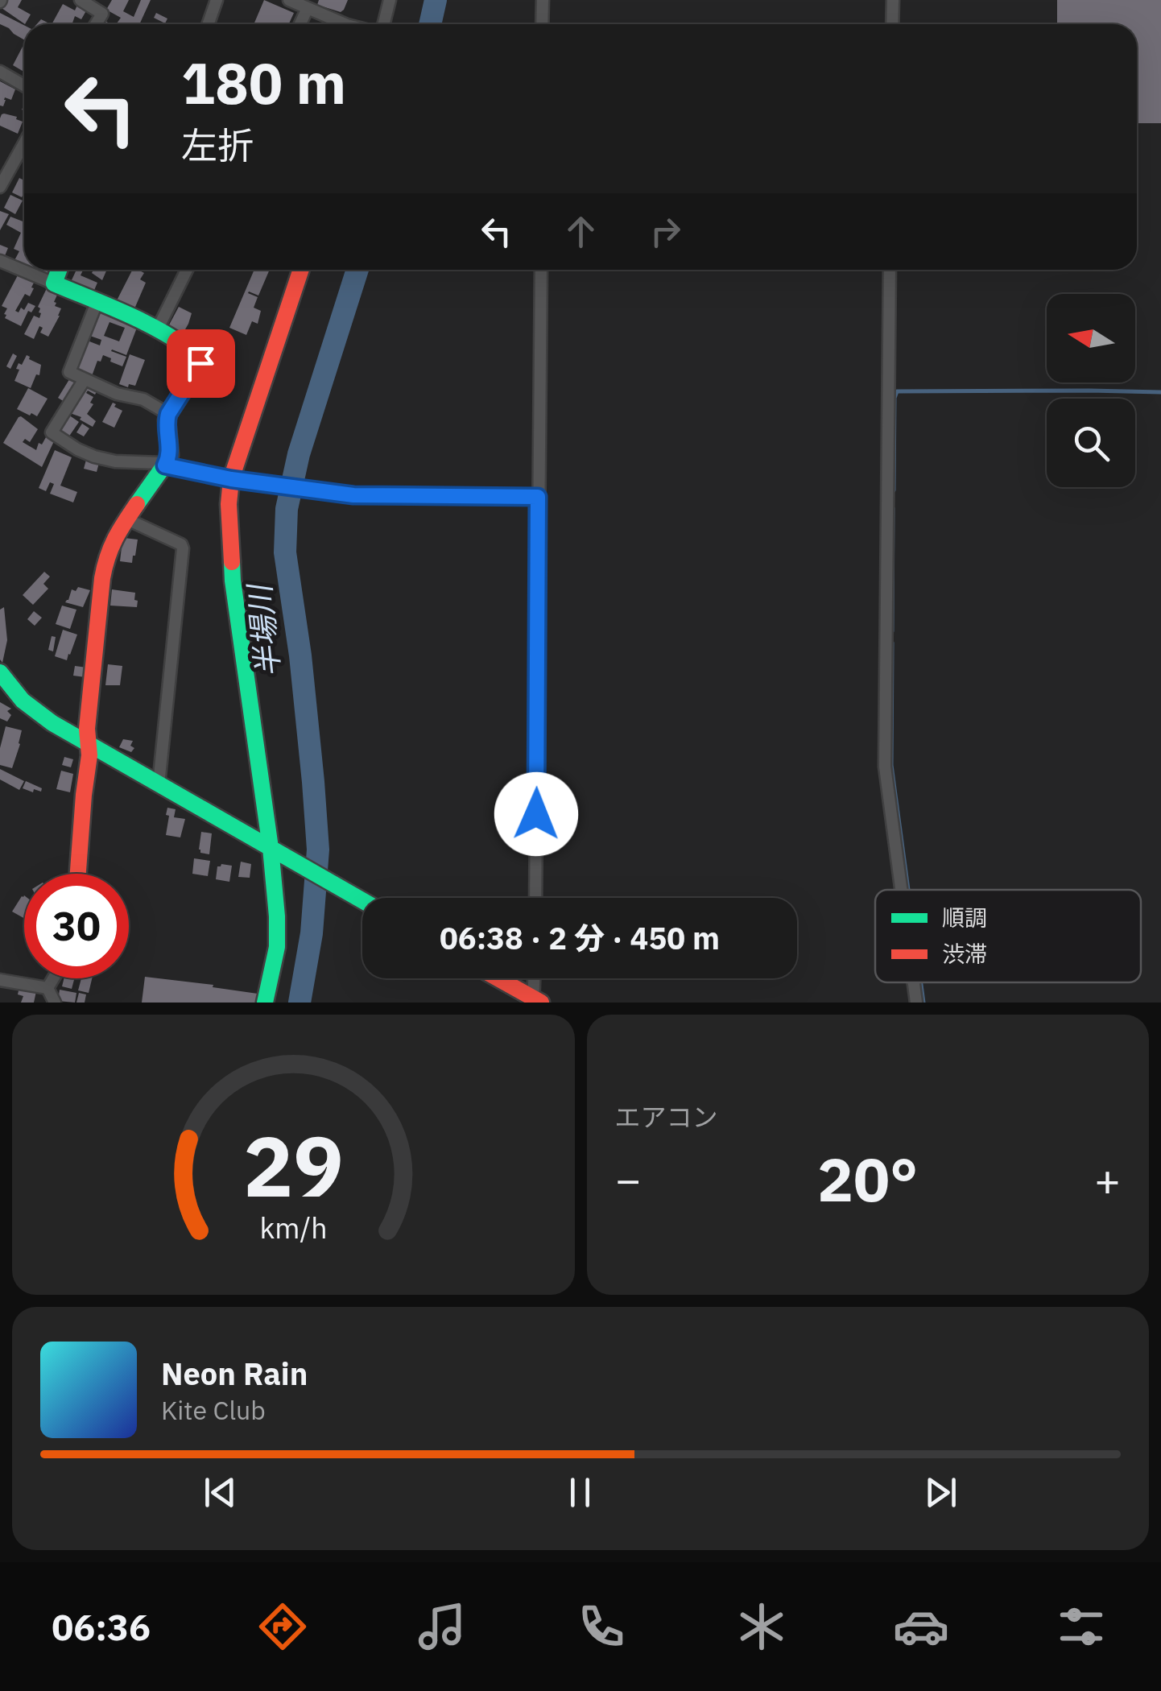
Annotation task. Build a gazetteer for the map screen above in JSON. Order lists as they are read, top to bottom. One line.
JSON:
{"water":["半場川"],"legend":["順調","渋滞"],"north":"left","page":{"turn":["180 m","左折"],"limit":"30","trip":"06:38 · 2 分 · 450 m","tile":"エアコン","heat":["−","20°","+"],"song":["Neon Rain","Kite Club"],"tabs":"06:36","gauge":["29","km/h"]}}
